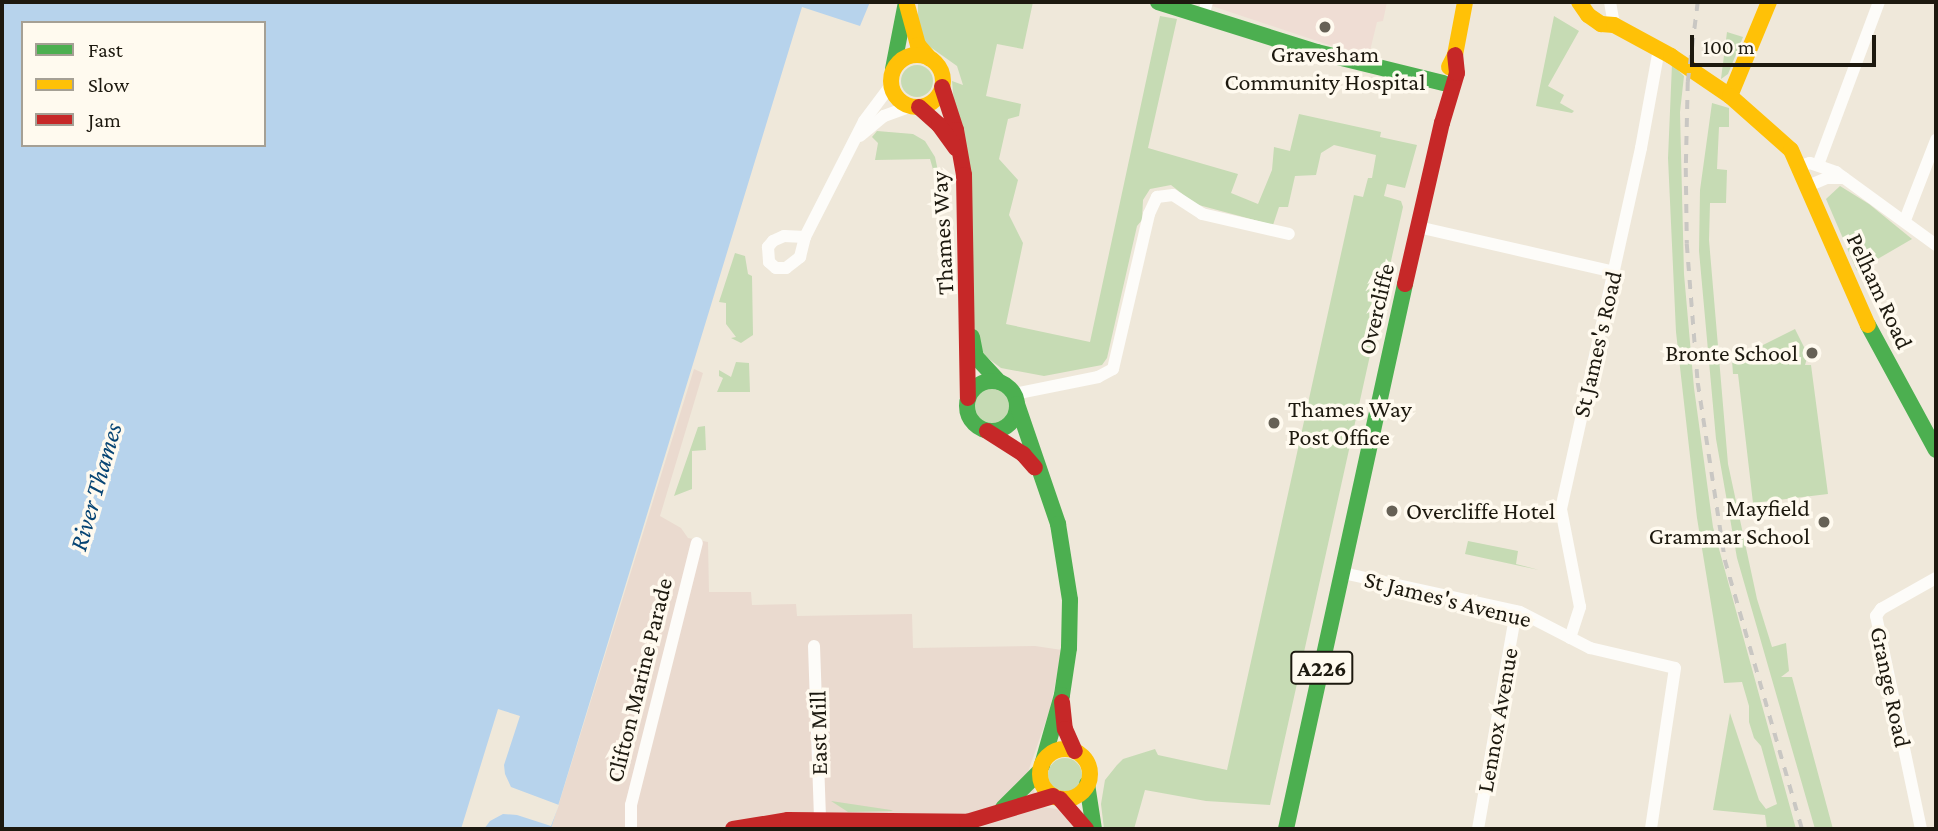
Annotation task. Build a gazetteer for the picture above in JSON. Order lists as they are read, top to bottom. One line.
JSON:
{"streets":{"street":["Thames Way","Pelham Road","Overcliffe","St James's Road","St James's Avenue","A226","Clifton Marine Parade","Grange Road","Lennox Avenue","East Mill"]},"crossings":[["Pelham Road","St James's Road"],["Overcliffe","St James's Avenue"],["St James's Road","St James's Avenue"],["St James's Avenue","Lennox Avenue"]],"water":["River Thames"],"places":["Gravesham Community Hospital","Bronte School","Thames Way Post Office","Overcliffe Hotel","Mayfield Grammar School"],"legend":["Fast","Slow","Jam"],"scale_bar":"100 m"}
